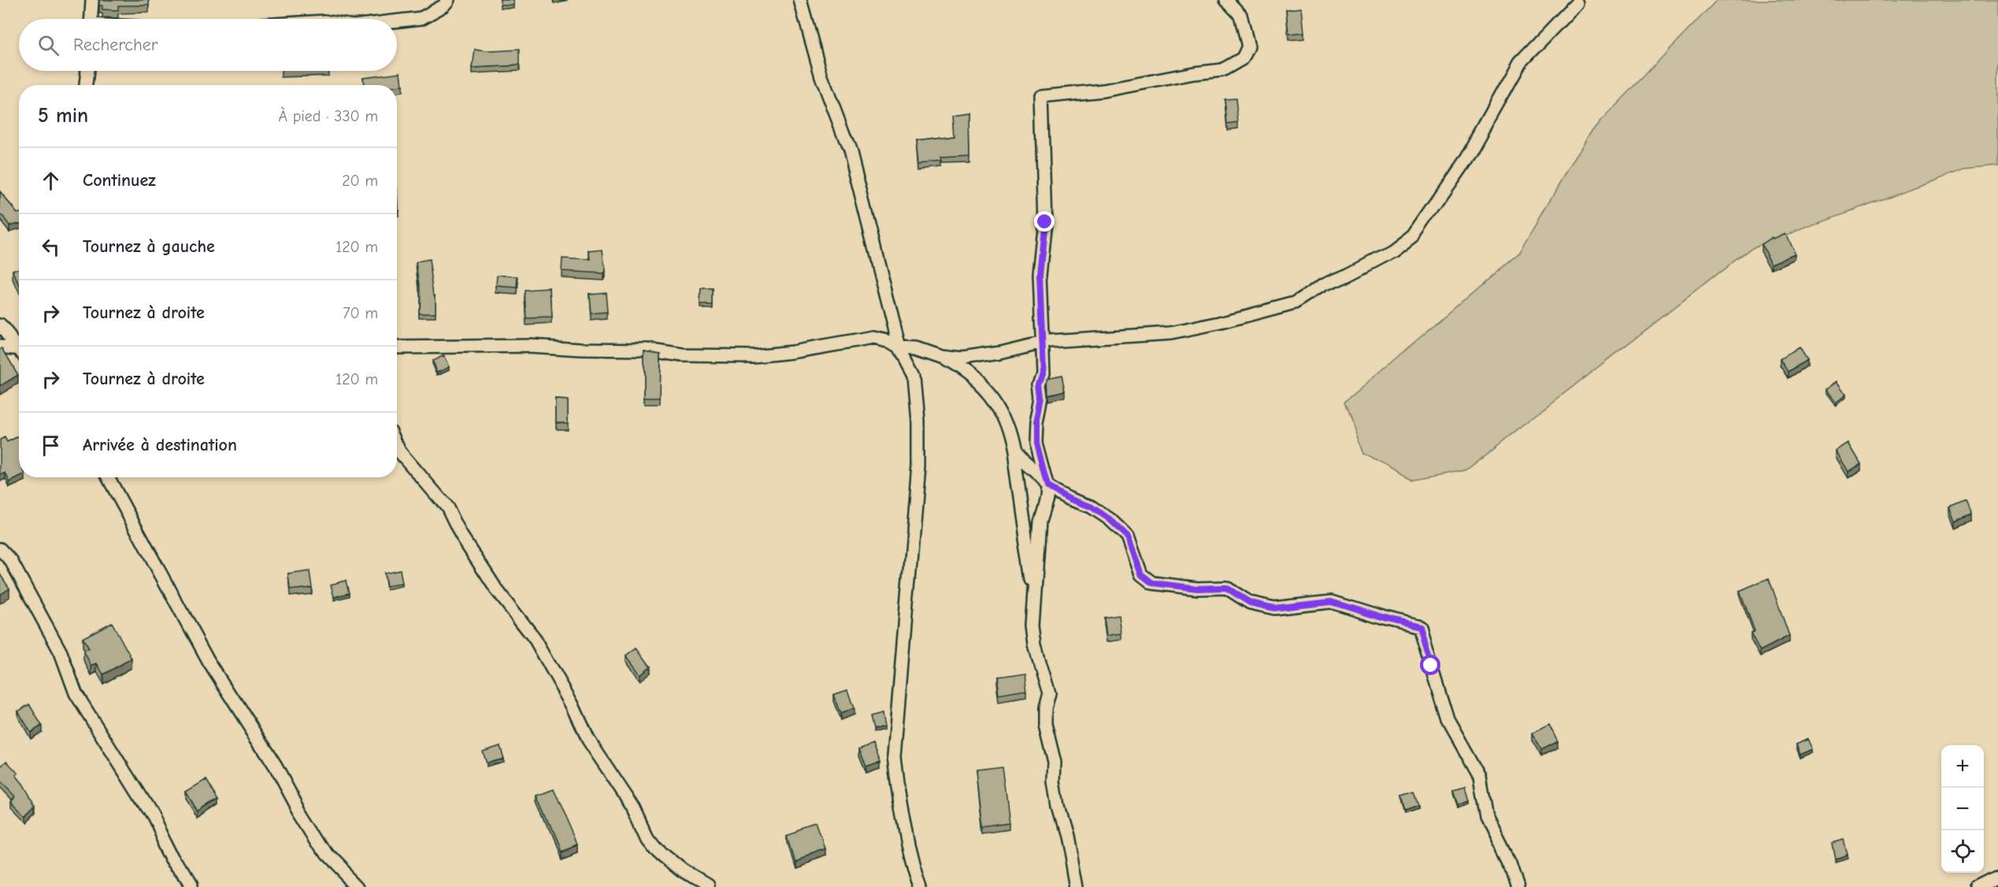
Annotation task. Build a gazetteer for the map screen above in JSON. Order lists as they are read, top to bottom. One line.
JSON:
{"page":{"search":"Rechercher","heading":["5 min","À pied · 330 m"],"list":[["Continuez","20 m"],["Tournez à gauche","120 m"],["Tournez à droite","70 m"],["Tournez à droite","120 m"],"Arrivée à destination"],"map_buttons":["+","−"]}}
